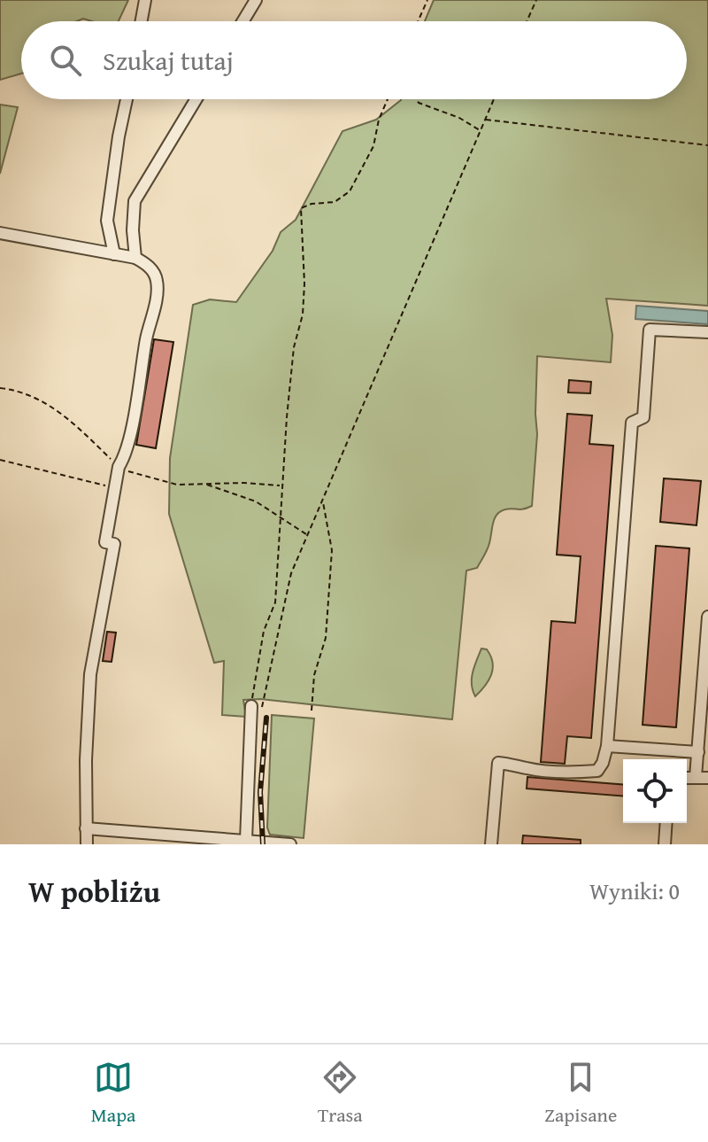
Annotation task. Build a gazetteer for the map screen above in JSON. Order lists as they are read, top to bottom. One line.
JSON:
{"page":{"search":"Szukaj tutaj","heading":["W pobliżu","Wyniki: 0"],"nav":["Mapa","Trasa","Zapisane"]}}
